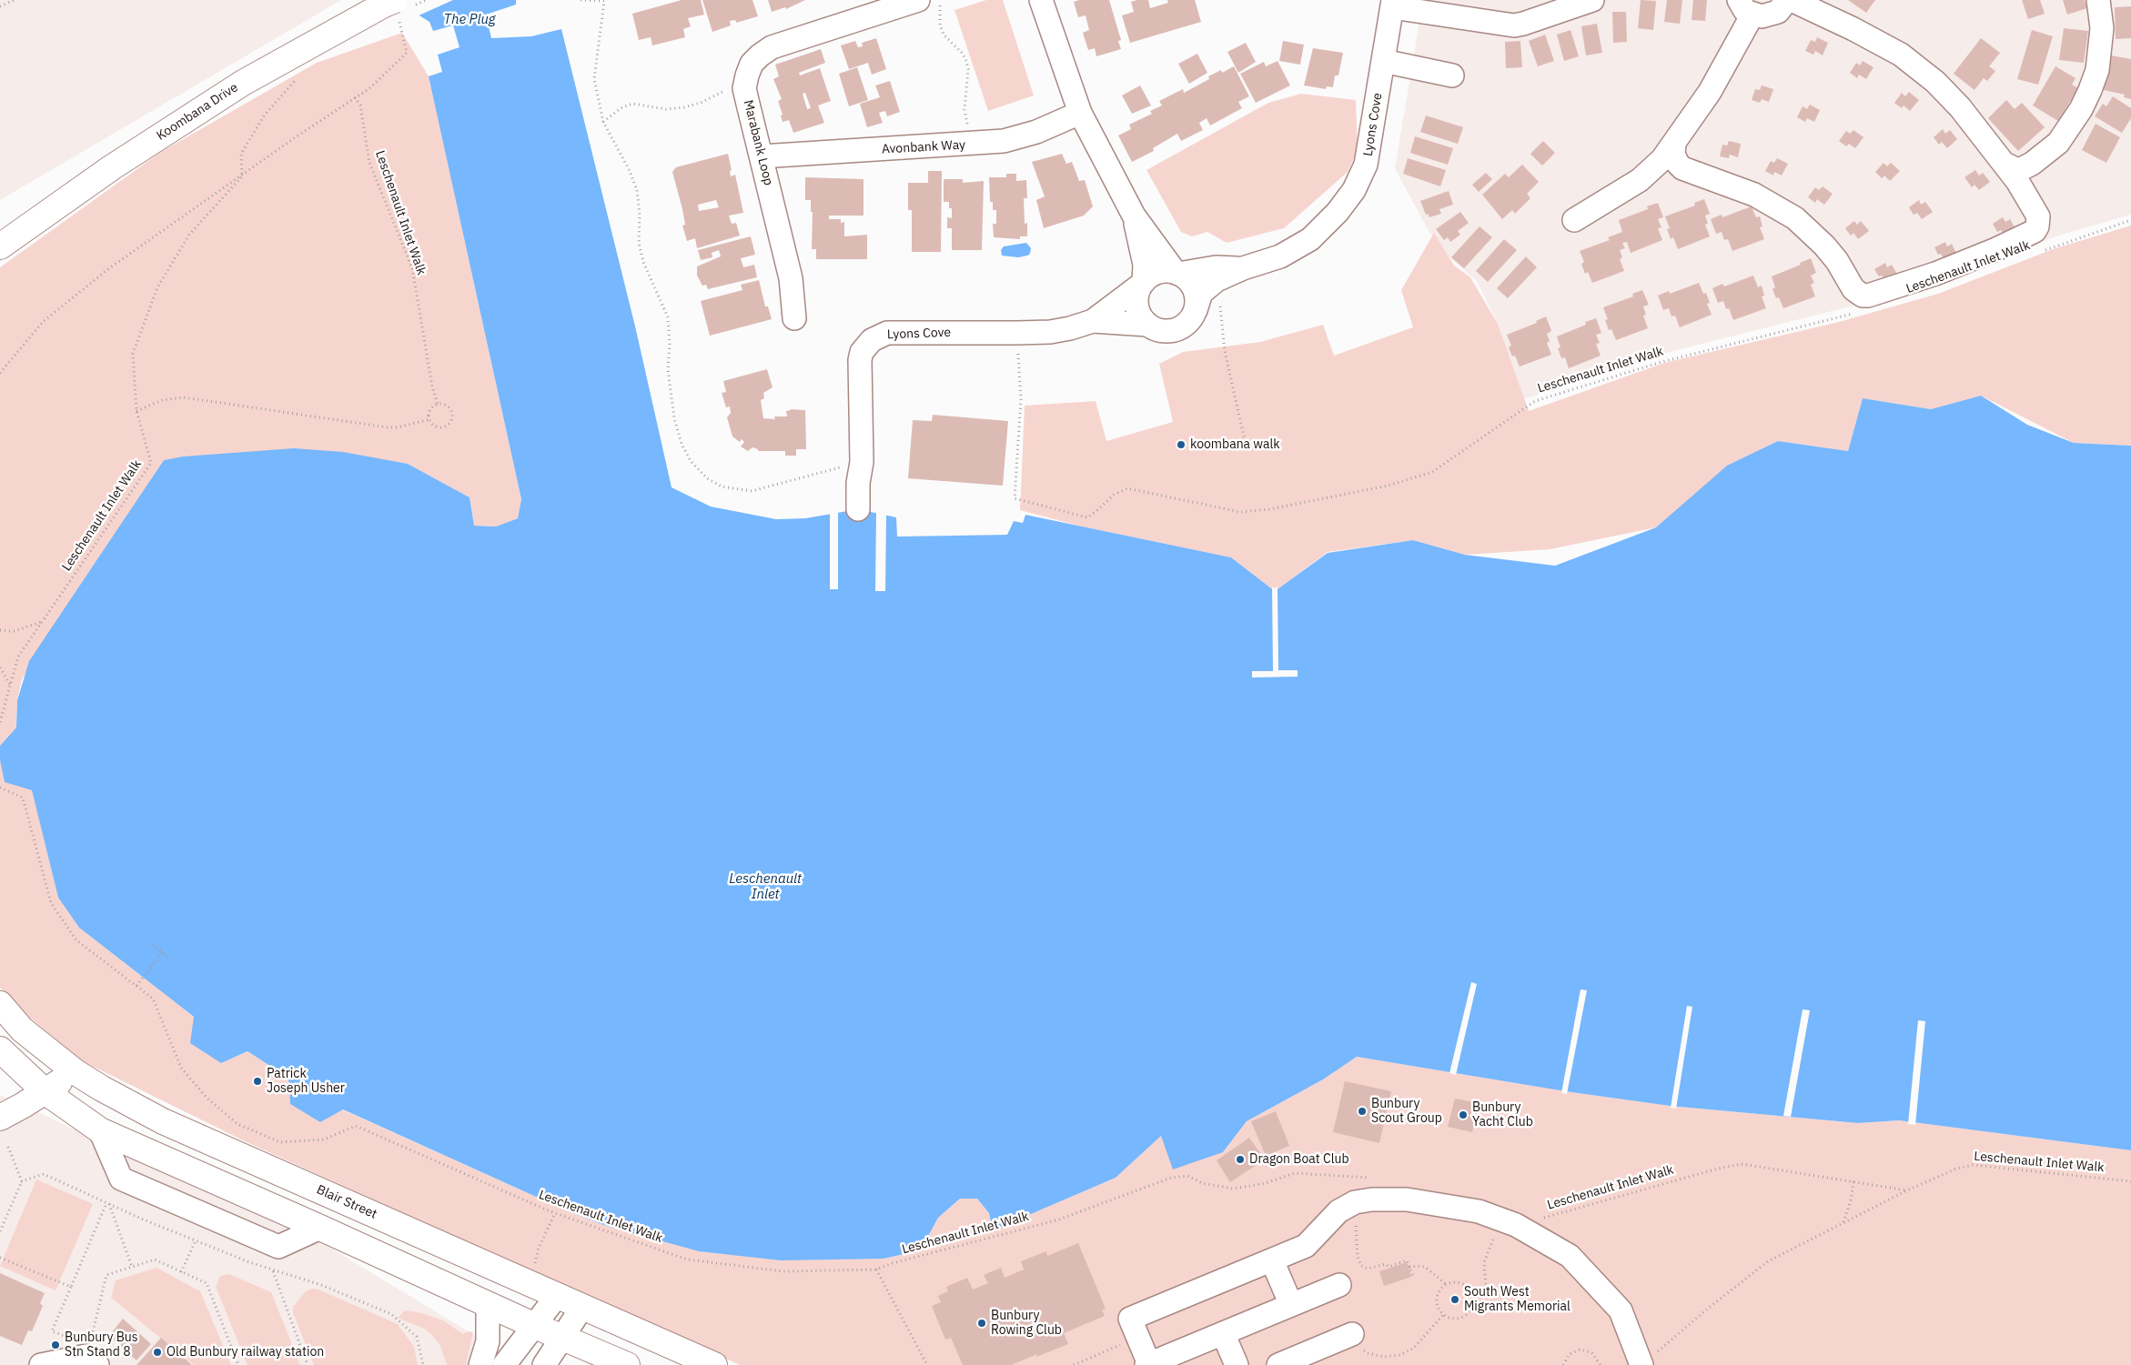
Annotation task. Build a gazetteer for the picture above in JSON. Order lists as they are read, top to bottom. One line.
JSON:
{"streets":{"main road":["Koombana Drive","Blair Street"],"street":["Lyons Cove","Marabank Loop","Avonbank Way"],"path":["Leschenault Inlet Walk"]},"crossings":[["Lyons Cove","Leschenault Inlet Walk"],["Marabank Loop","Avonbank Way"]],"water":["The Plug","Leschenault Inlet"],"places":["koombana walk","Patrick Joseph Usher","Bunbury Scout Group","Bunbury Yacht Club","Dragon Boat Club","South West Migrants Memorial","Bunbury Rowing Club","Bunbury Bus Stn Stand 8","Old Bunbury railway station"]}
